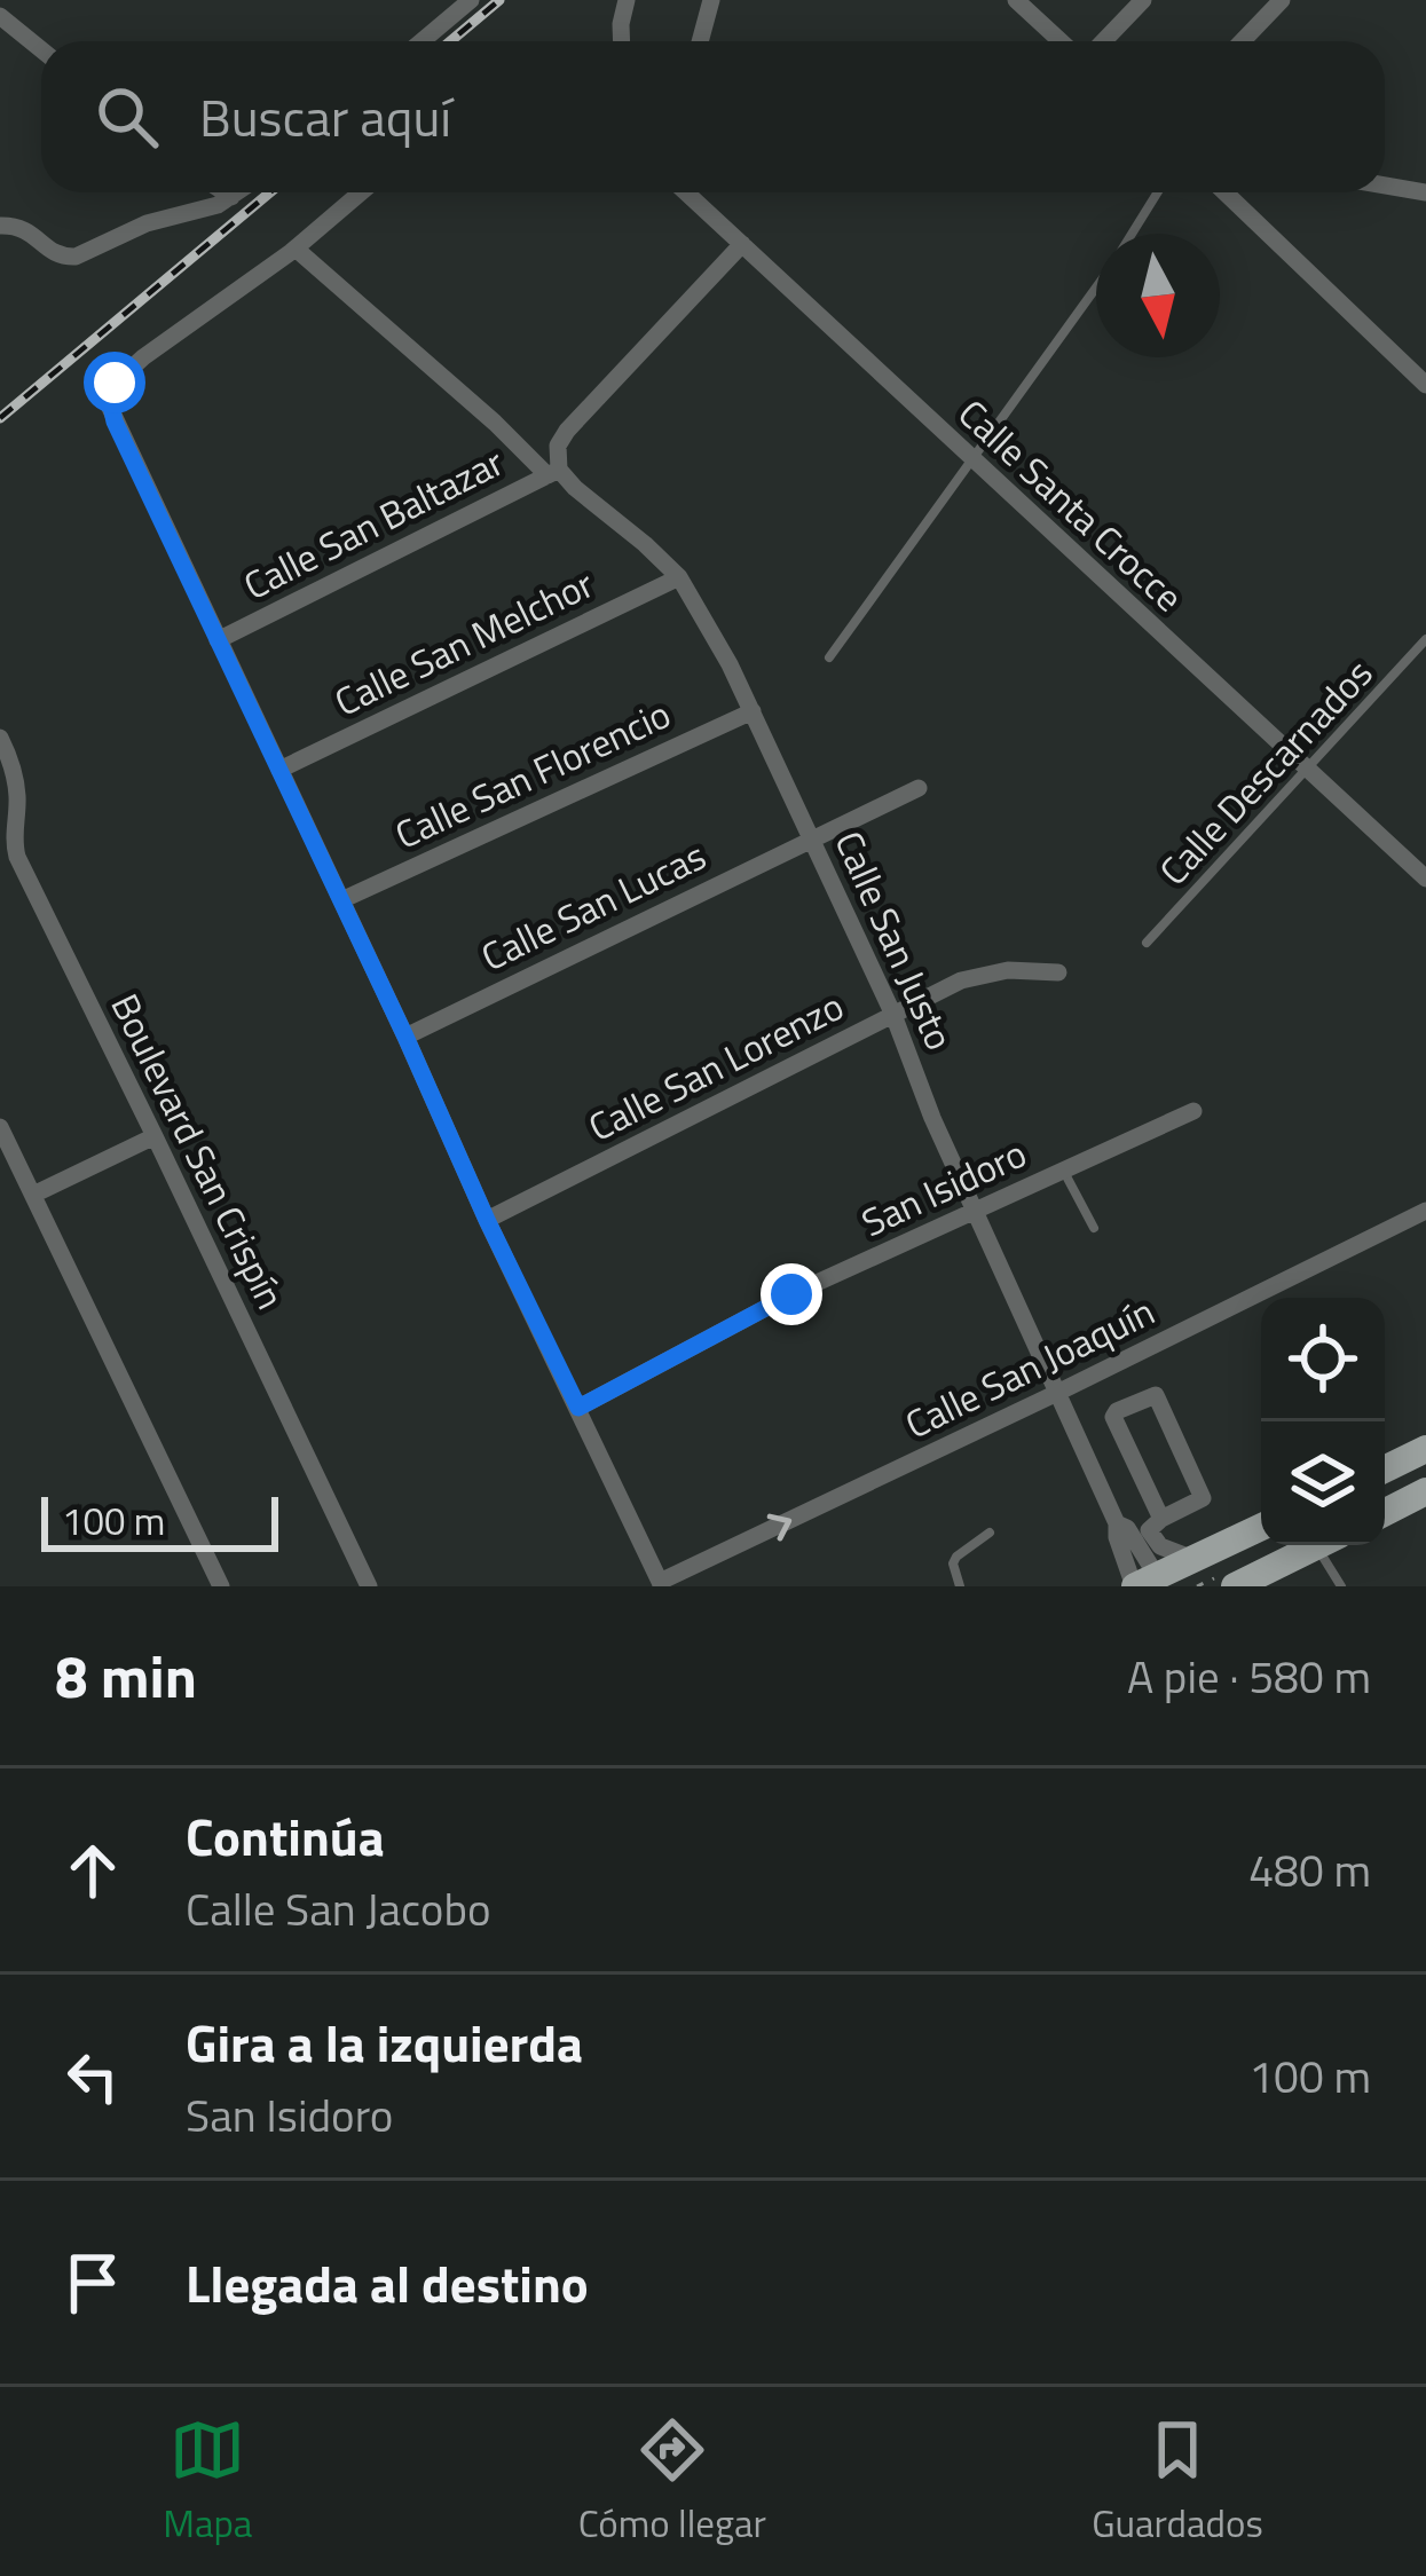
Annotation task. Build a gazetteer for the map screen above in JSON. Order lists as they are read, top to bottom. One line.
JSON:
{"streets":{"street":["Calle Santa Crocce","Calle San Baltazar","Calle San Melchor","Calle San Florencio","Calle San Lucas","Calle San Justo","Calle San Lorenzo","Boulevard San Crispín","San Isidoro","Calle San Joaquín"],"lane":["Calle Descarnados"]},"crossings":[["Calle Santa Crocce","Calle Descarnados"],["Calle San Baltazar","Calle San Justo"],["Calle San Melchor","Calle San Justo"],["Calle San Florencio","Calle San Justo"],["Calle San Lucas","Calle San Justo"],["Calle San Justo","Calle San Lorenzo"],["Calle San Justo","San Isidoro"],["Calle San Justo","Calle San Joaquín"]],"one_way":["Calle San Joaquín"],"scale_bar":"100 m","north":"bottom","page":{"search":"Buscar aquí","scale":"100 m","heading":["8 min","A pie · 580 m"],"list":[["Continúa","Calle San Jacobo","480 m"],["Gira a la izquierda","San Isidoro","100 m"],"Llegada al destino"],"nav":["Mapa","Cómo llegar","Guardados"]}}
